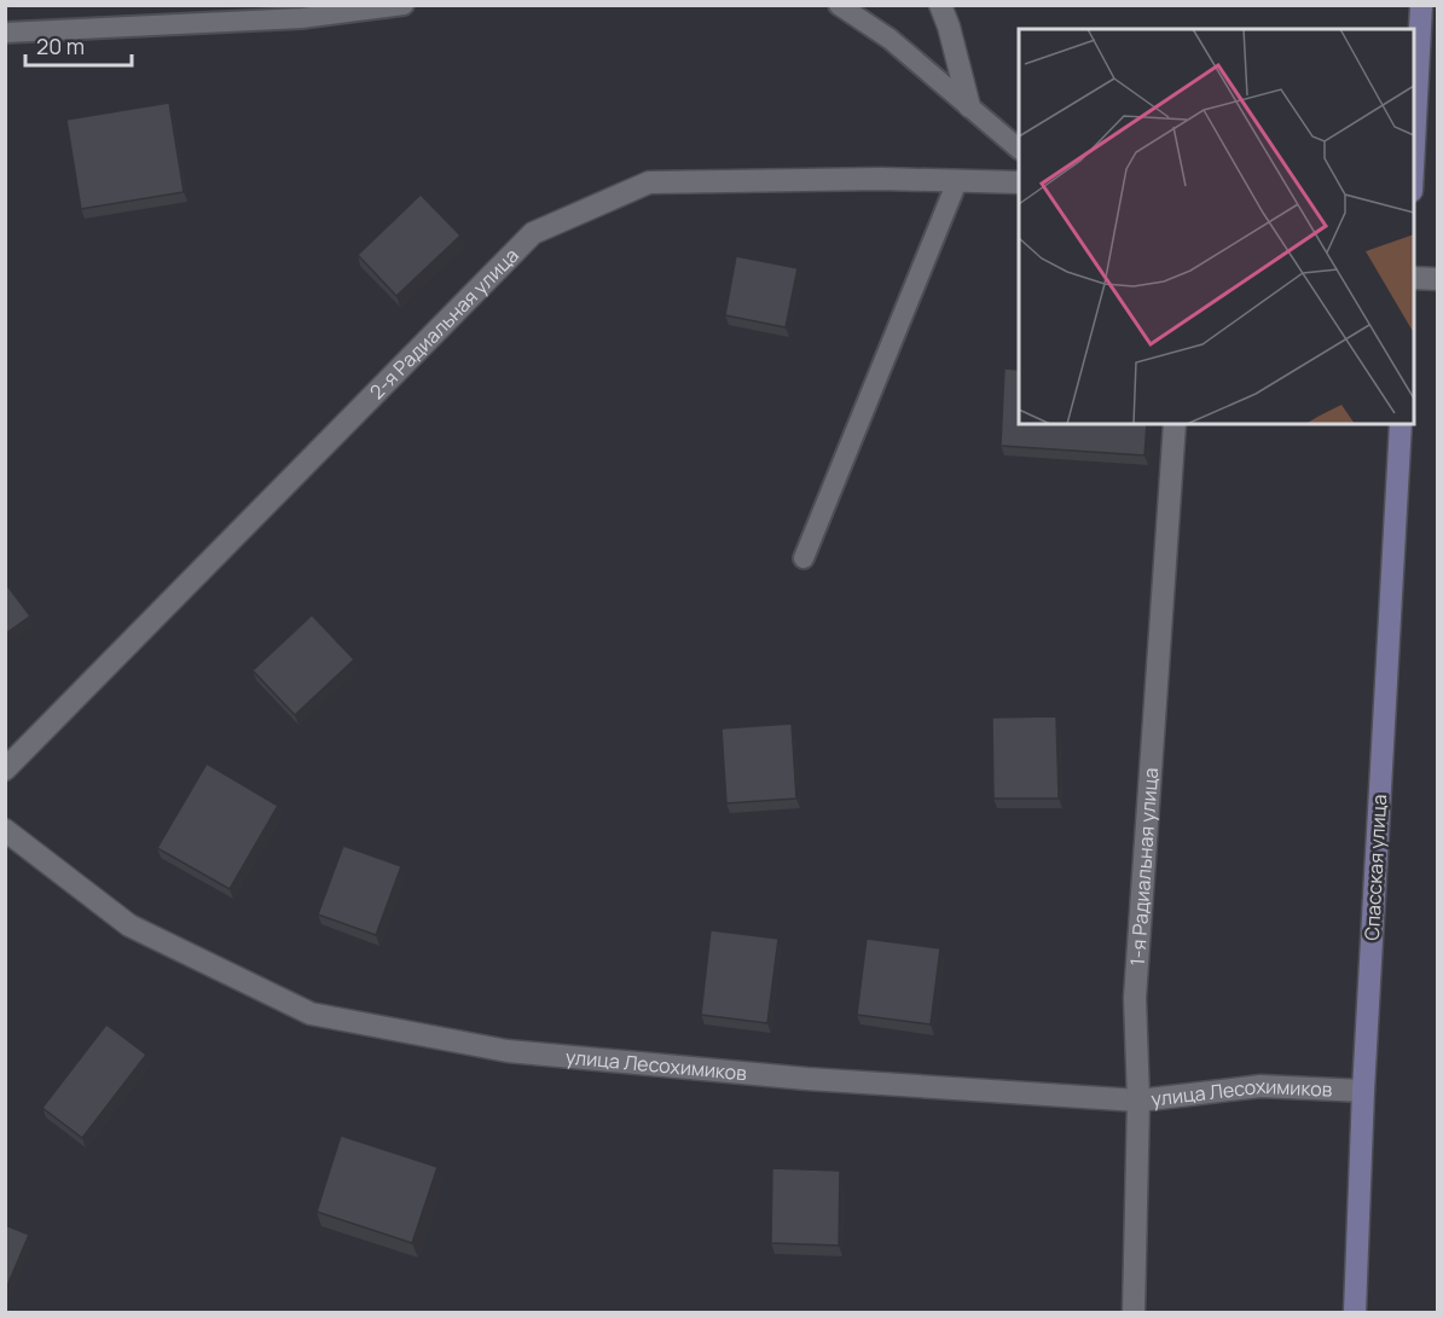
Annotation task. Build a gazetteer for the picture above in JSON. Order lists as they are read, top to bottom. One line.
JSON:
{"streets":{"street":["2-я Радиальная улица","1-я Радиальная улица","Спасская улица","улица Лесохимиков"]},"crossings":[["1-я Радиальная улица","улица Лесохимиков"],["Спасская улица","улица Лесохимиков"]],"scale_bar":"20 m"}
